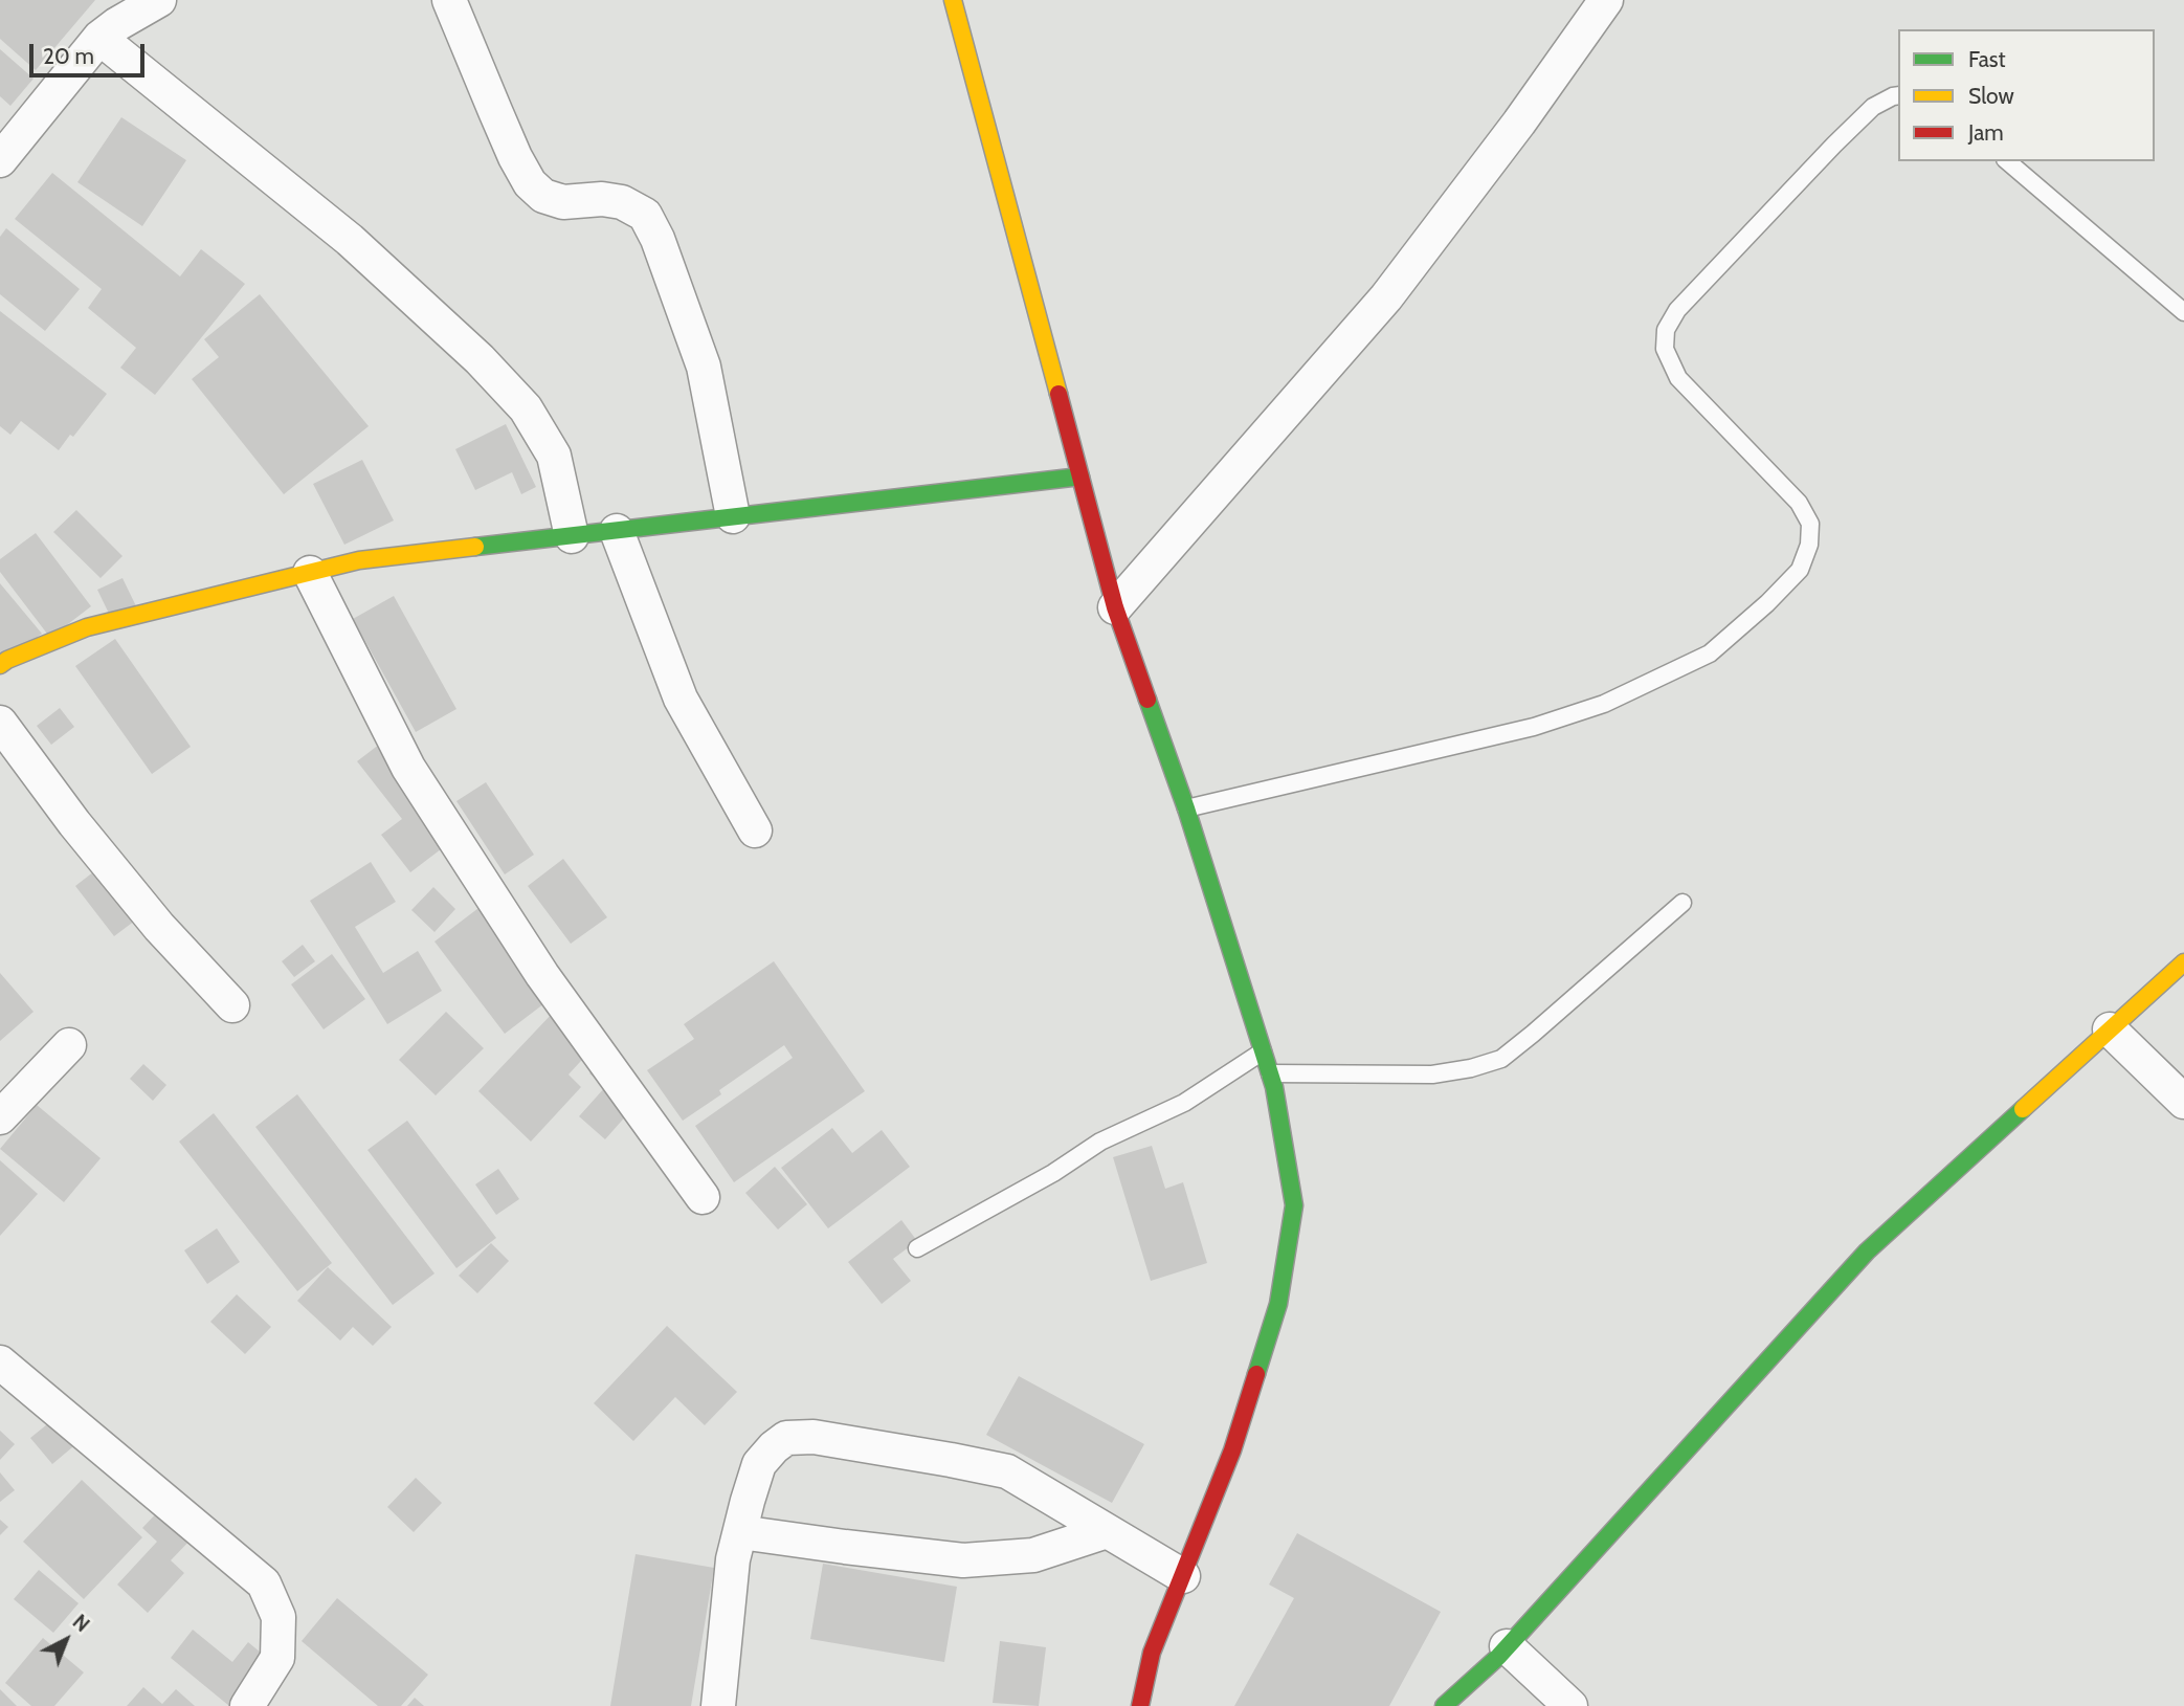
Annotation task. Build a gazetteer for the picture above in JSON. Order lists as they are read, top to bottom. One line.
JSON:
{"legend":["Fast","Slow","Jam"],"scale_bar":"20 m","north":"top right"}
